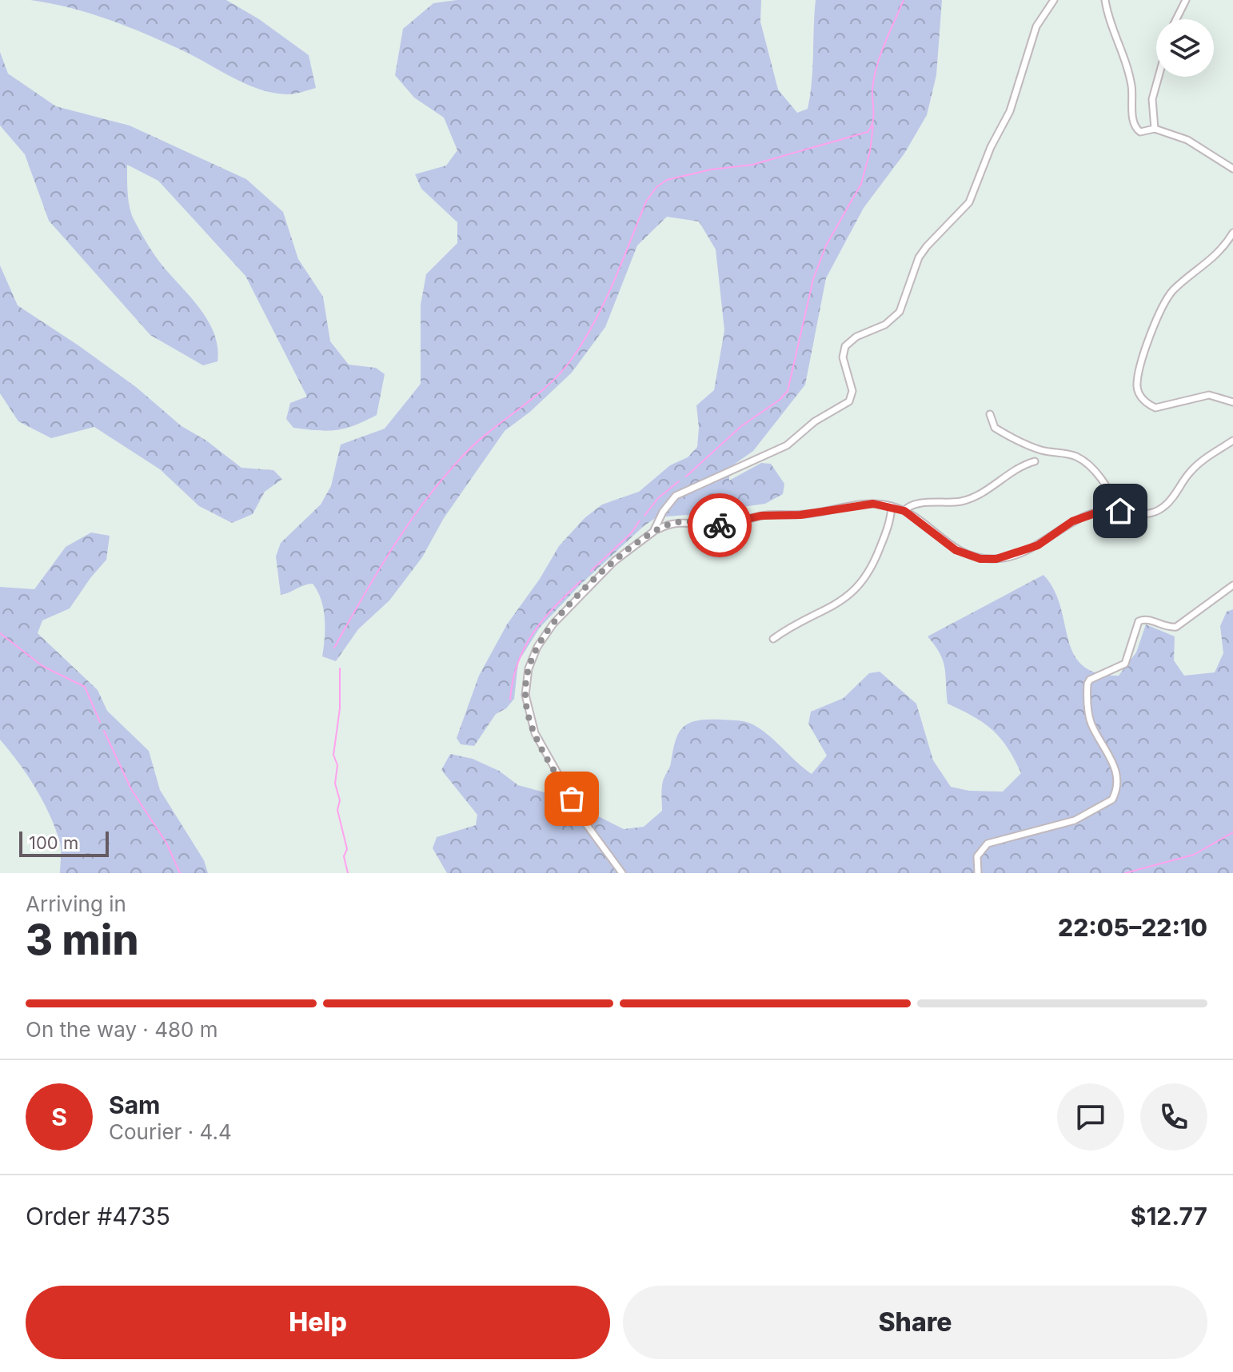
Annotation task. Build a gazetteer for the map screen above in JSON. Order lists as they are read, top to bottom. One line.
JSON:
{"scale_bar":"100 m","page":{"scale":"100 m","heading":["3 min","Arriving in","22:05–22:10"],"panel":["Sam","Courier · 4.4","Order #4735","$12.77"],"bar":"On the way · 480 m","round":"S","buttons":["Help","Share"]}}
